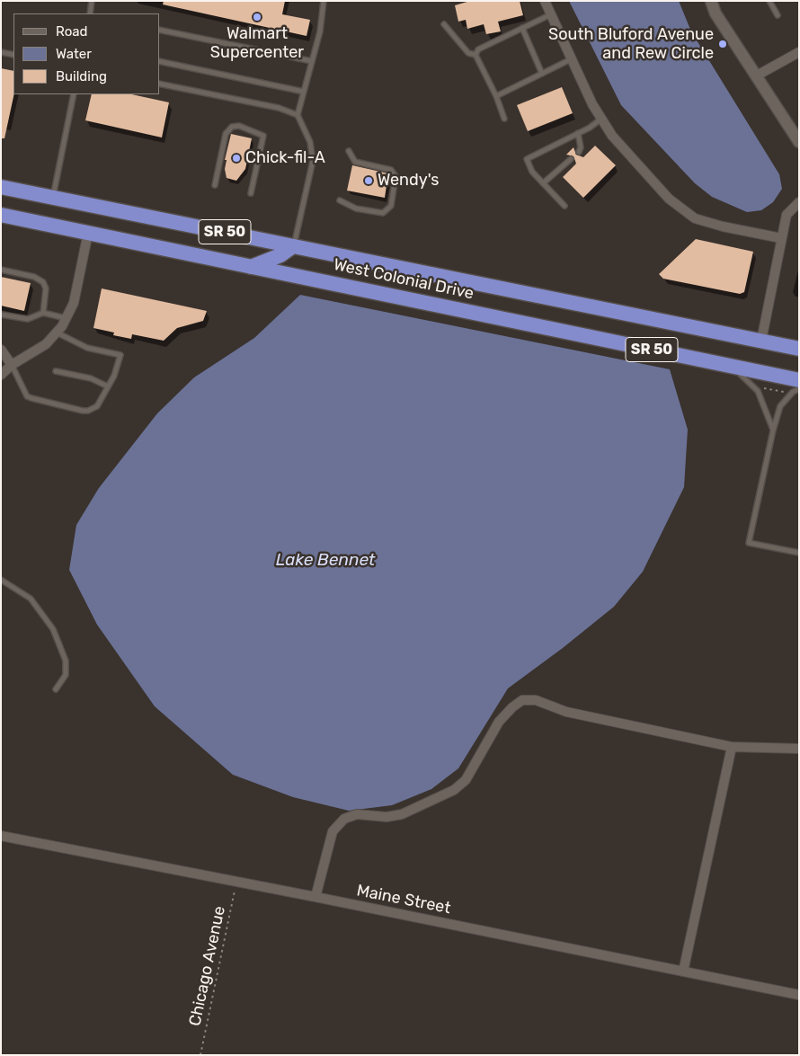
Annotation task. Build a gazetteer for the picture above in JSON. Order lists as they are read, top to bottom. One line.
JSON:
{"streets":{"highway":["SR 50","West Colonial Drive"],"street":["Maine Street"],"path":["Chicago Avenue"]},"crossings":[["Maine Street","Chicago Avenue"]],"water":["Lake Bennet"],"places":["Walmart Supercenter","South Bluford Avenue and Rew Circle","Chick-fil-A","Wendy's"],"legend":["Road","Water","Building"]}
